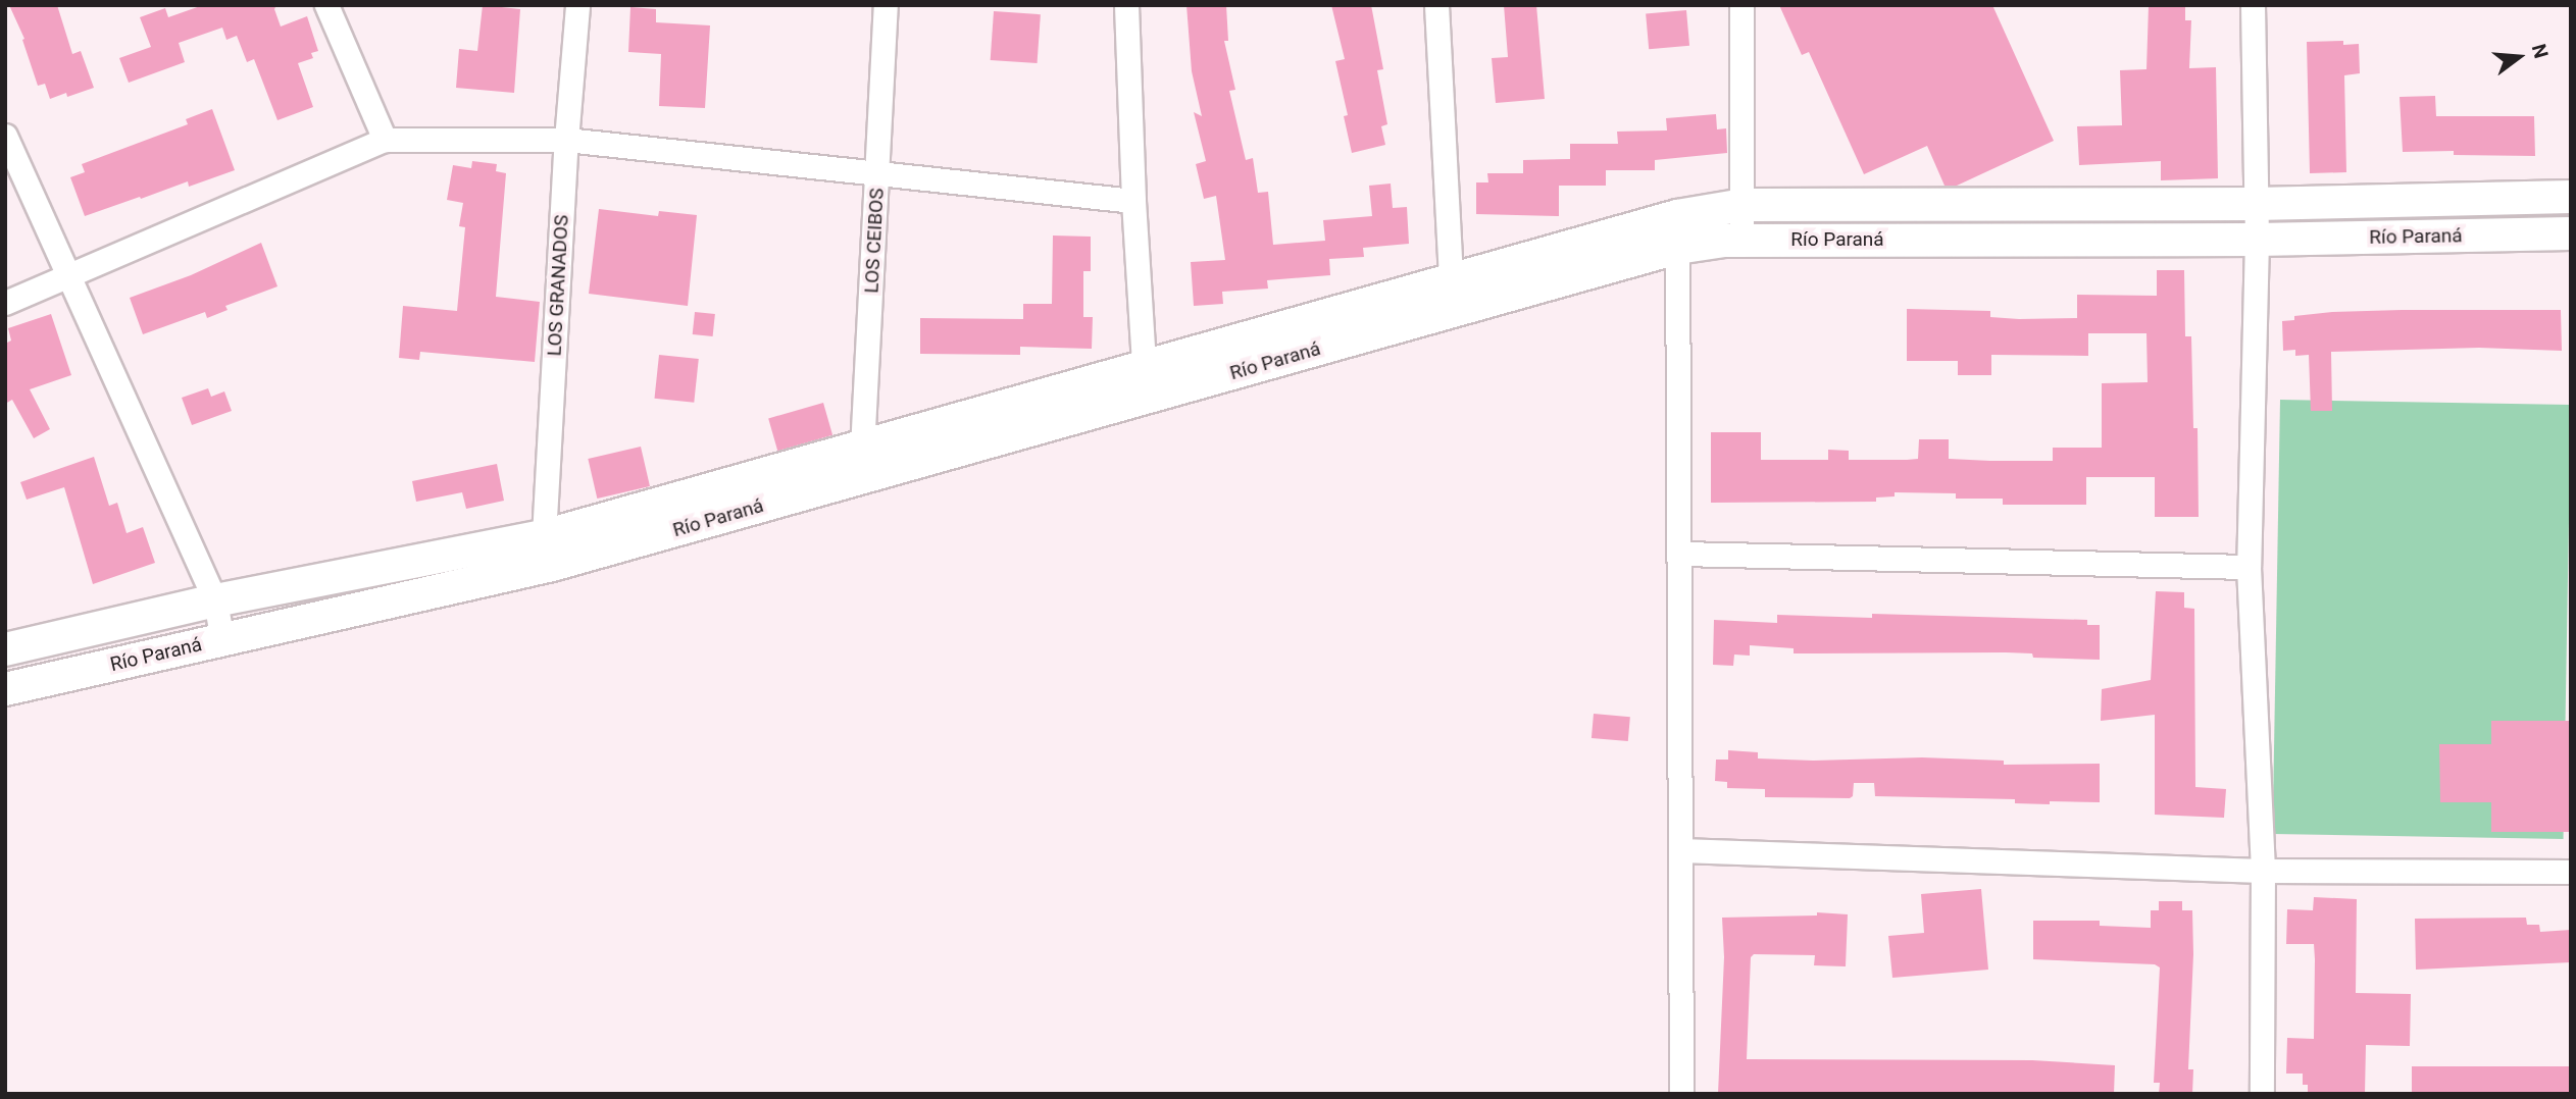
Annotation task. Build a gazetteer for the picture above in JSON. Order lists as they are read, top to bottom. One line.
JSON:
{"streets":{"street":["Río Paraná","LOS CEIBOS","LOS GRANADOS"]},"crossings":[["Río Paraná","LOS CEIBOS"],["Río Paraná","LOS GRANADOS"]],"north":"right"}
